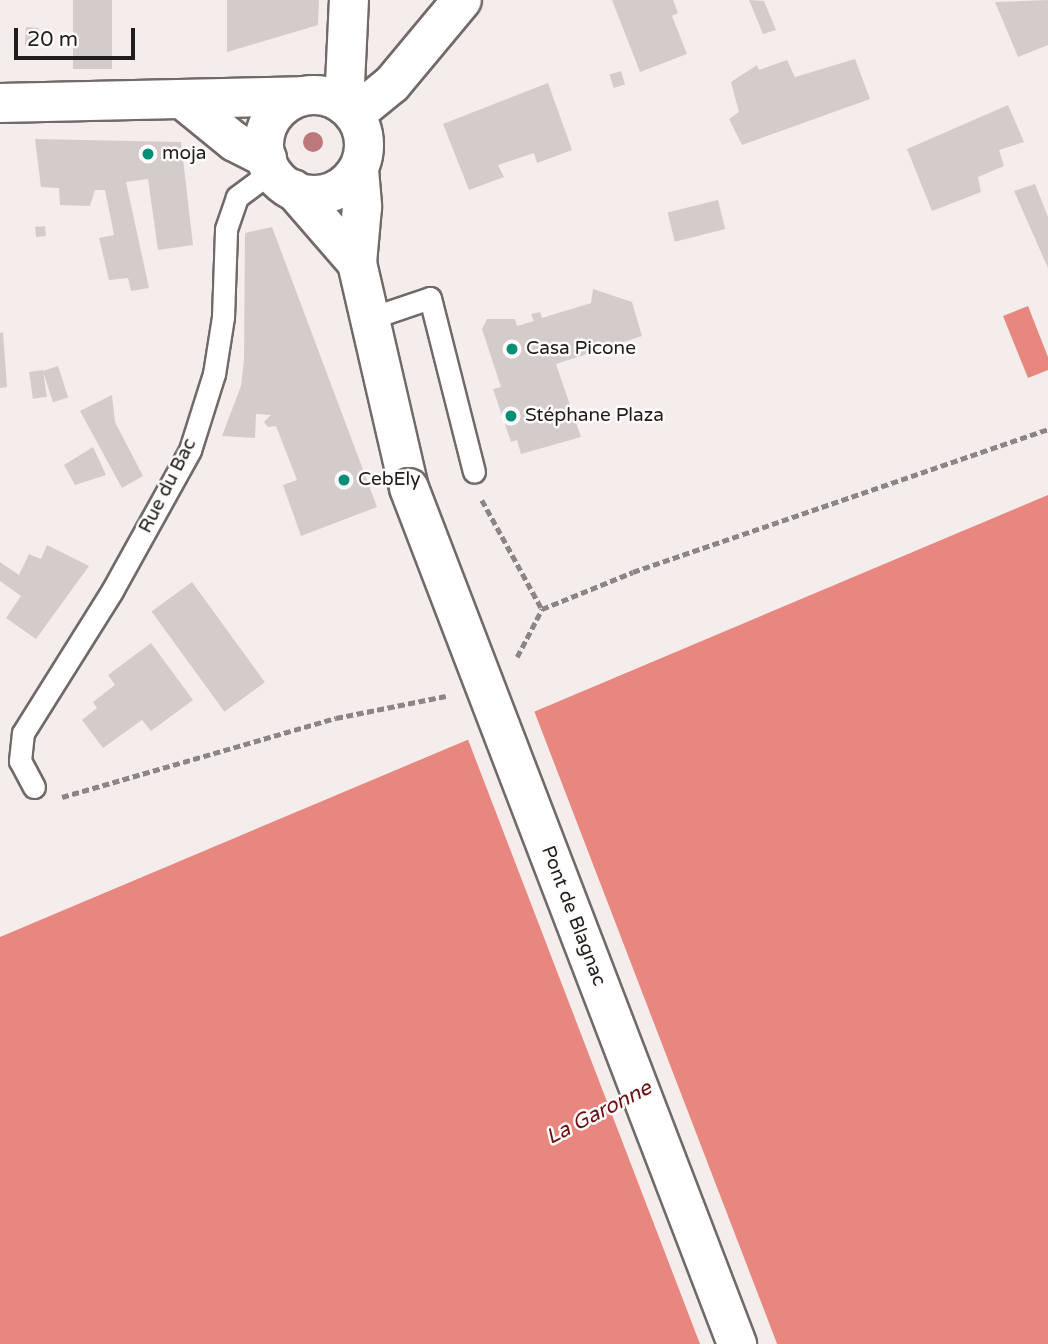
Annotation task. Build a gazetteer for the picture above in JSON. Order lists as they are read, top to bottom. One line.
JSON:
{"streets":{"main road":["Pont de Blagnac"],"lane":["Rue du Bac"]},"water":["La Garonne"],"places":["moja","Casa Picone","Stéphane Plaza","CebEly"],"scale_bar":"20 m"}
